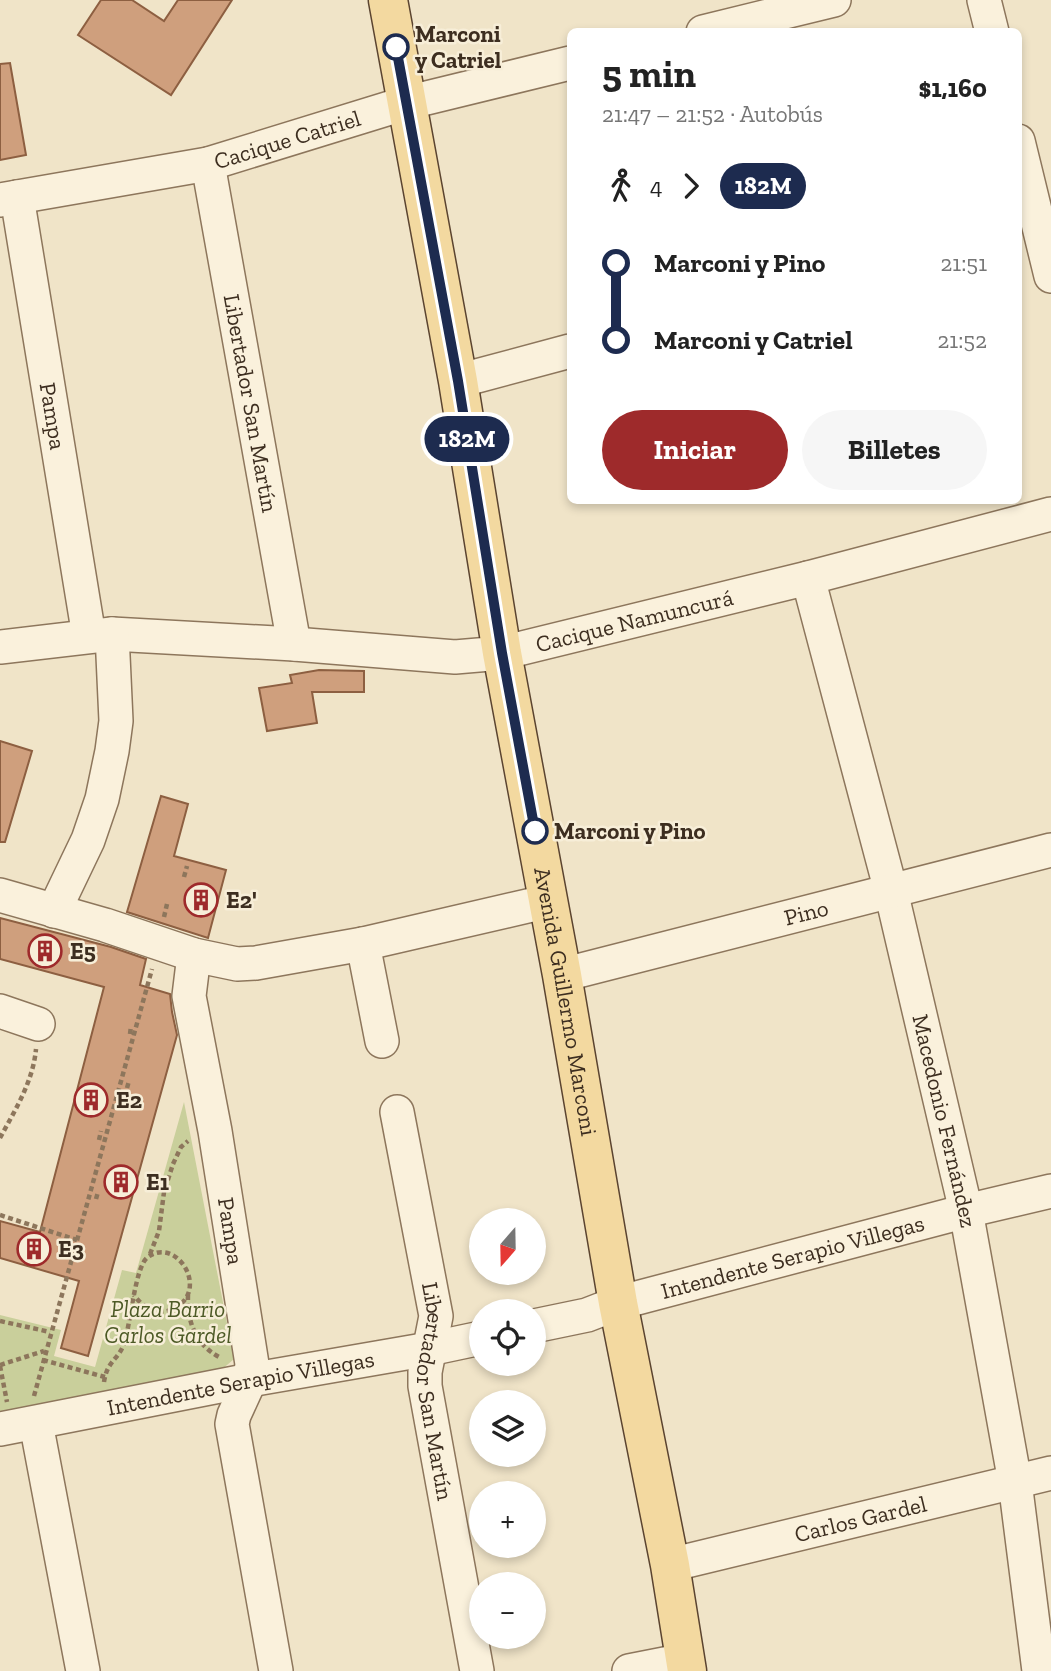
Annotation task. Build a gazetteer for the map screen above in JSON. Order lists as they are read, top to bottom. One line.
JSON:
{"streets":{"main road":["Avenida Guillermo Marconi"],"street":["Cacique Catriel","Libertador San Martín","Pampa","Cacique Namuncurá","Pino","Macedonio Fernández","Intendente Serapio Villegas","Carlos Gardel"]},"crossings":[["Cacique Catriel","Libertador San Martín"],["Cacique Catriel","Pampa"],["Cacique Catriel","Avenida Guillermo Marconi"],["Libertador San Martín","Cacique Namuncurá"],["Libertador San Martín","Intendente Serapio Villegas"],["Pampa","Cacique Namuncurá"],["Pampa","Intendente Serapio Villegas"],["Cacique Namuncurá","Avenida Guillermo Marconi"],["Cacique Namuncurá","Macedonio Fernández"],["Pino","Avenida Guillermo Marconi"],["Pino","Macedonio Fernández"],["Avenida Guillermo Marconi","Intendente Serapio Villegas"],["Avenida Guillermo Marconi","Carlos Gardel"],["Macedonio Fernández","Intendente Serapio Villegas"],["Macedonio Fernández","Carlos Gardel"]],"parks":["Plaza Barrio Carlos Gardel"],"places":{"other":["Marconi y Catriel","Marconi y Pino"],"building":["E2'","E5","E2","E1","E3"]},"lines":["bus line 182M"],"north":"bottom","page":{"on_map":"182M","heading":["5 min","21:47 – 21:52 · Autobús","$1,160"],"legs":["4","182M"],"list":[{"name":"Marconi y Pino","value":"21:51"},{"name":"Marconi y Catriel","value":"21:52"}],"buttons":["Iniciar","Billetes"],"map_buttons":["+","−"]}}
